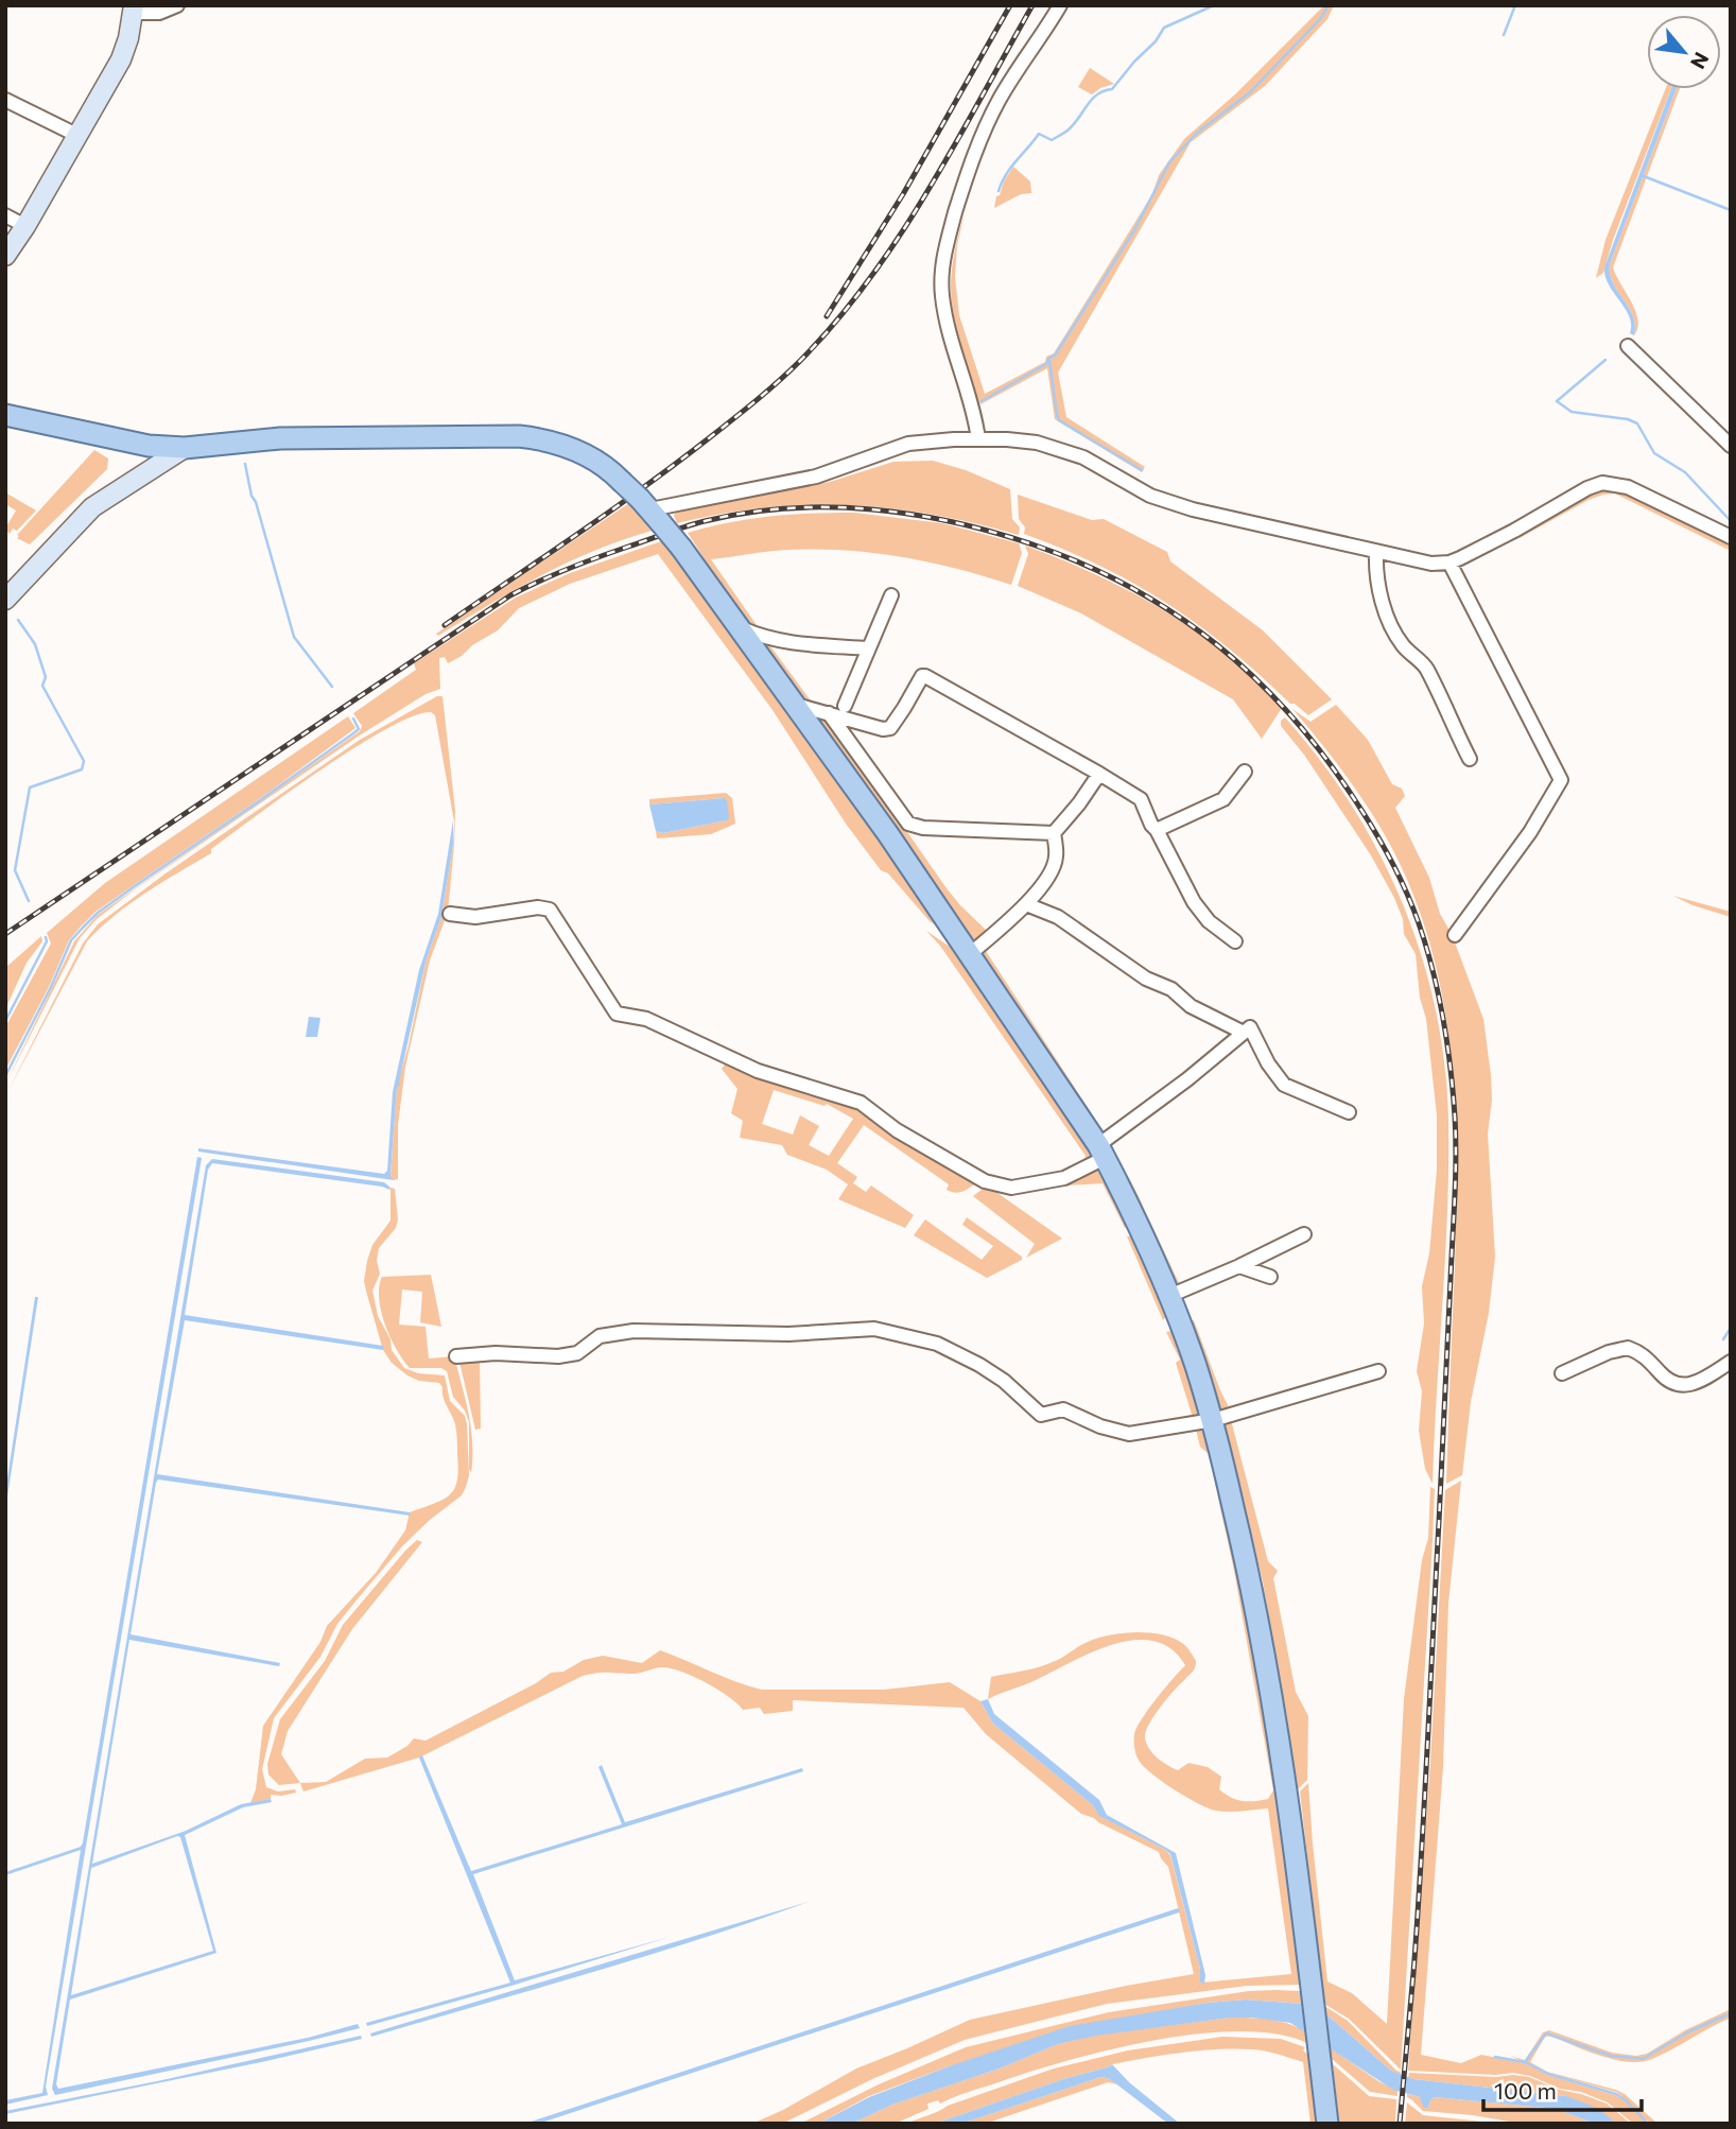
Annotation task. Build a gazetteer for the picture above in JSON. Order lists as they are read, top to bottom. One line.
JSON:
{"scale_bar":"100 m","north":"bottom right"}
